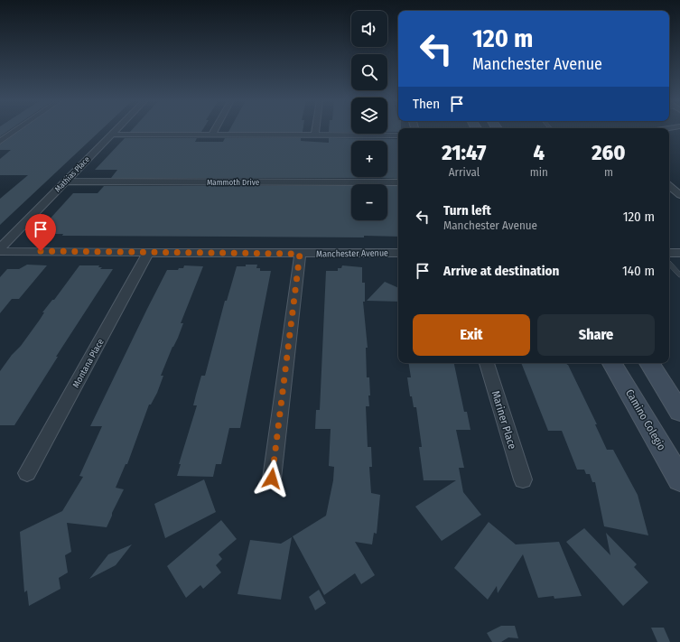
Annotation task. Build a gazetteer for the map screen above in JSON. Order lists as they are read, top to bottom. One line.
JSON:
{"streets":{"street":["Mathias Place","Mammoth Drive","Manchester Avenue","Montana Place","Mariner Place","Camino Colegio"]},"crossings":[["Mathias Place","Mammoth Drive"],["Mathias Place","Manchester Avenue"],["Manchester Avenue","Montana Place"]],"page":{"map_buttons":["+","−"],"turn":["120 m","Manchester Avenue"],"then":"Then","eta":["21:47","Arrival","4","min","260","m"],"list":[{"name":"Turn left","note":"Manchester Avenue","value":"120 m"},{"name":"Arrive at destination","value":"140 m"}],"buttons":["Exit","Share"]}}
